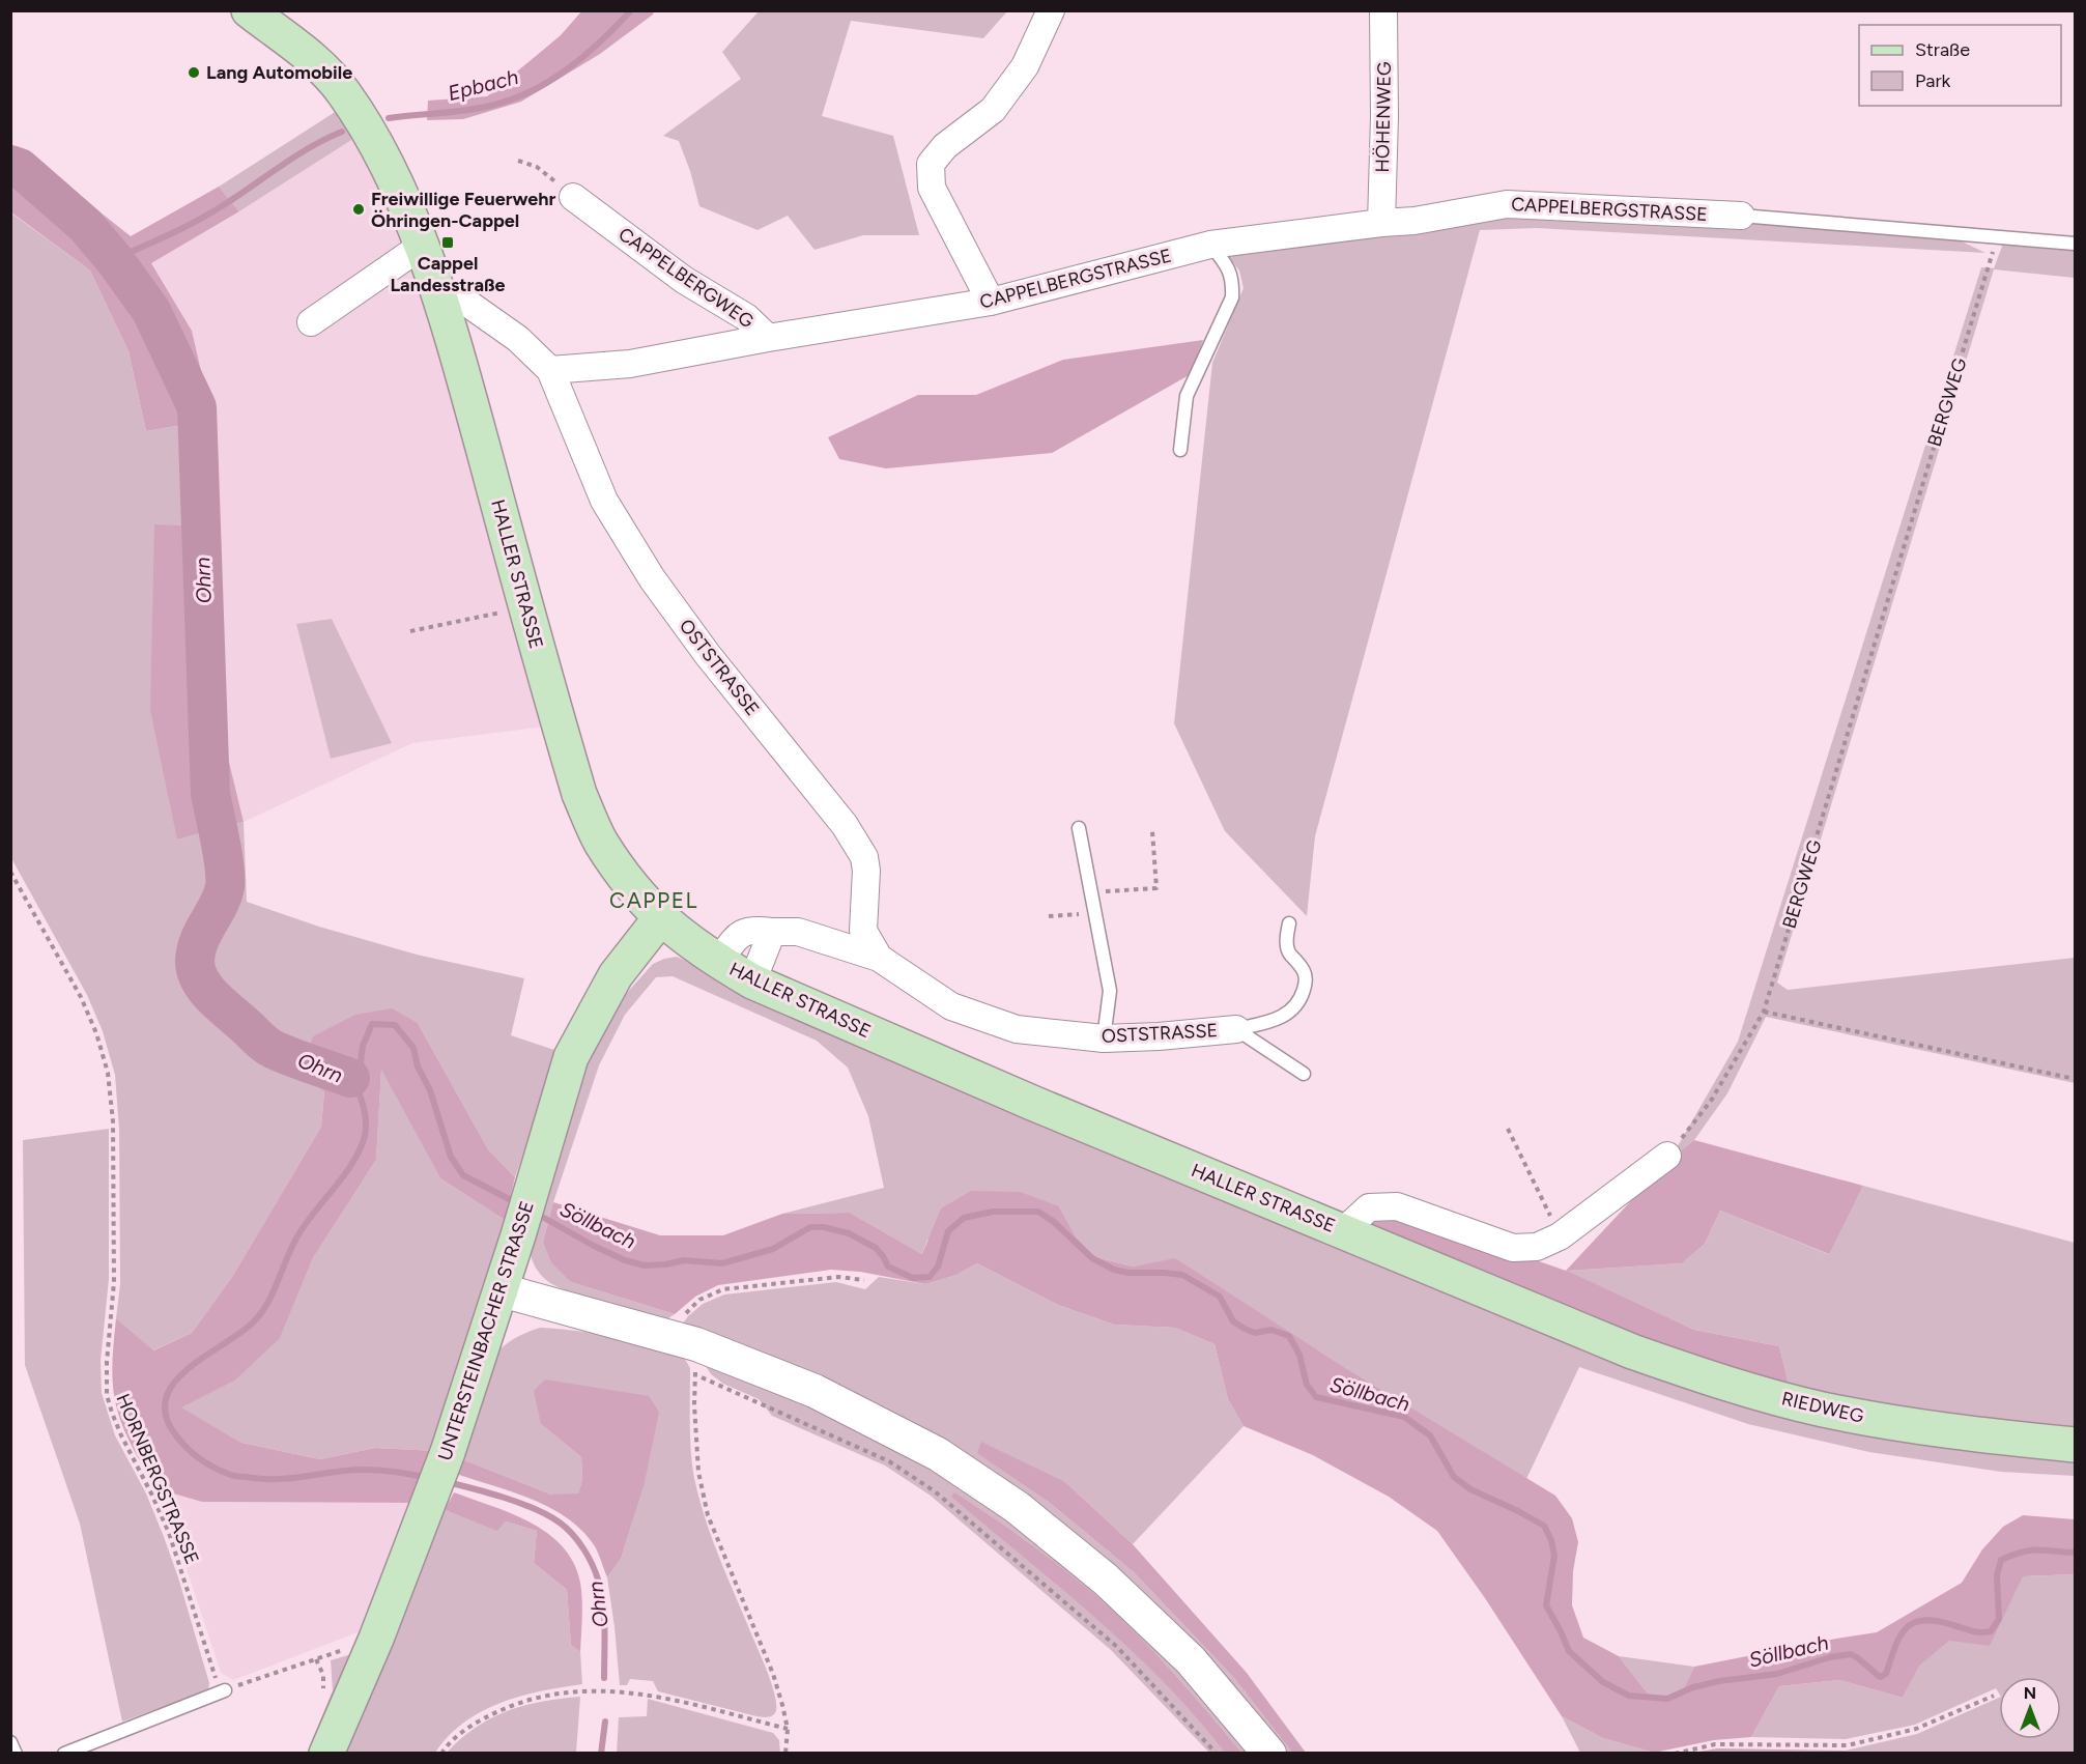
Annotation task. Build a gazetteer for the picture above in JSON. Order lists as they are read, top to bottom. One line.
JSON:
{"streets":{"main road":["HALLER STRASSE","UNTERSTEINBACHER STRASSE","RIEDWEG"],"street":["HÖHENWEG","CAPPELBERGSTRASSE","CAPPELBERGWEG","OSTSTRASSE"],"path":["BERGWEG","HORNBERGSTRASSE"]},"crossings":[["HÖHENWEG","CAPPELBERGSTRASSE"],["CAPPELBERGSTRASSE","CAPPELBERGWEG"],["CAPPELBERGSTRASSE","OSTSTRASSE"],["HALLER STRASSE","OSTSTRASSE"],["HALLER STRASSE","UNTERSTEINBACHER STRASSE"],["HALLER STRASSE","RIEDWEG"]],"districts":["CAPPEL"],"water":["Epbach","Ohrn","Söllbach"],"places":{"other":["Lang Automobile","Freiwillige Feuerwehr Öhringen-Cappel"],"transit":["Cappel Landesstraße"]},"legend":["Straße","Park"],"north":"top"}
